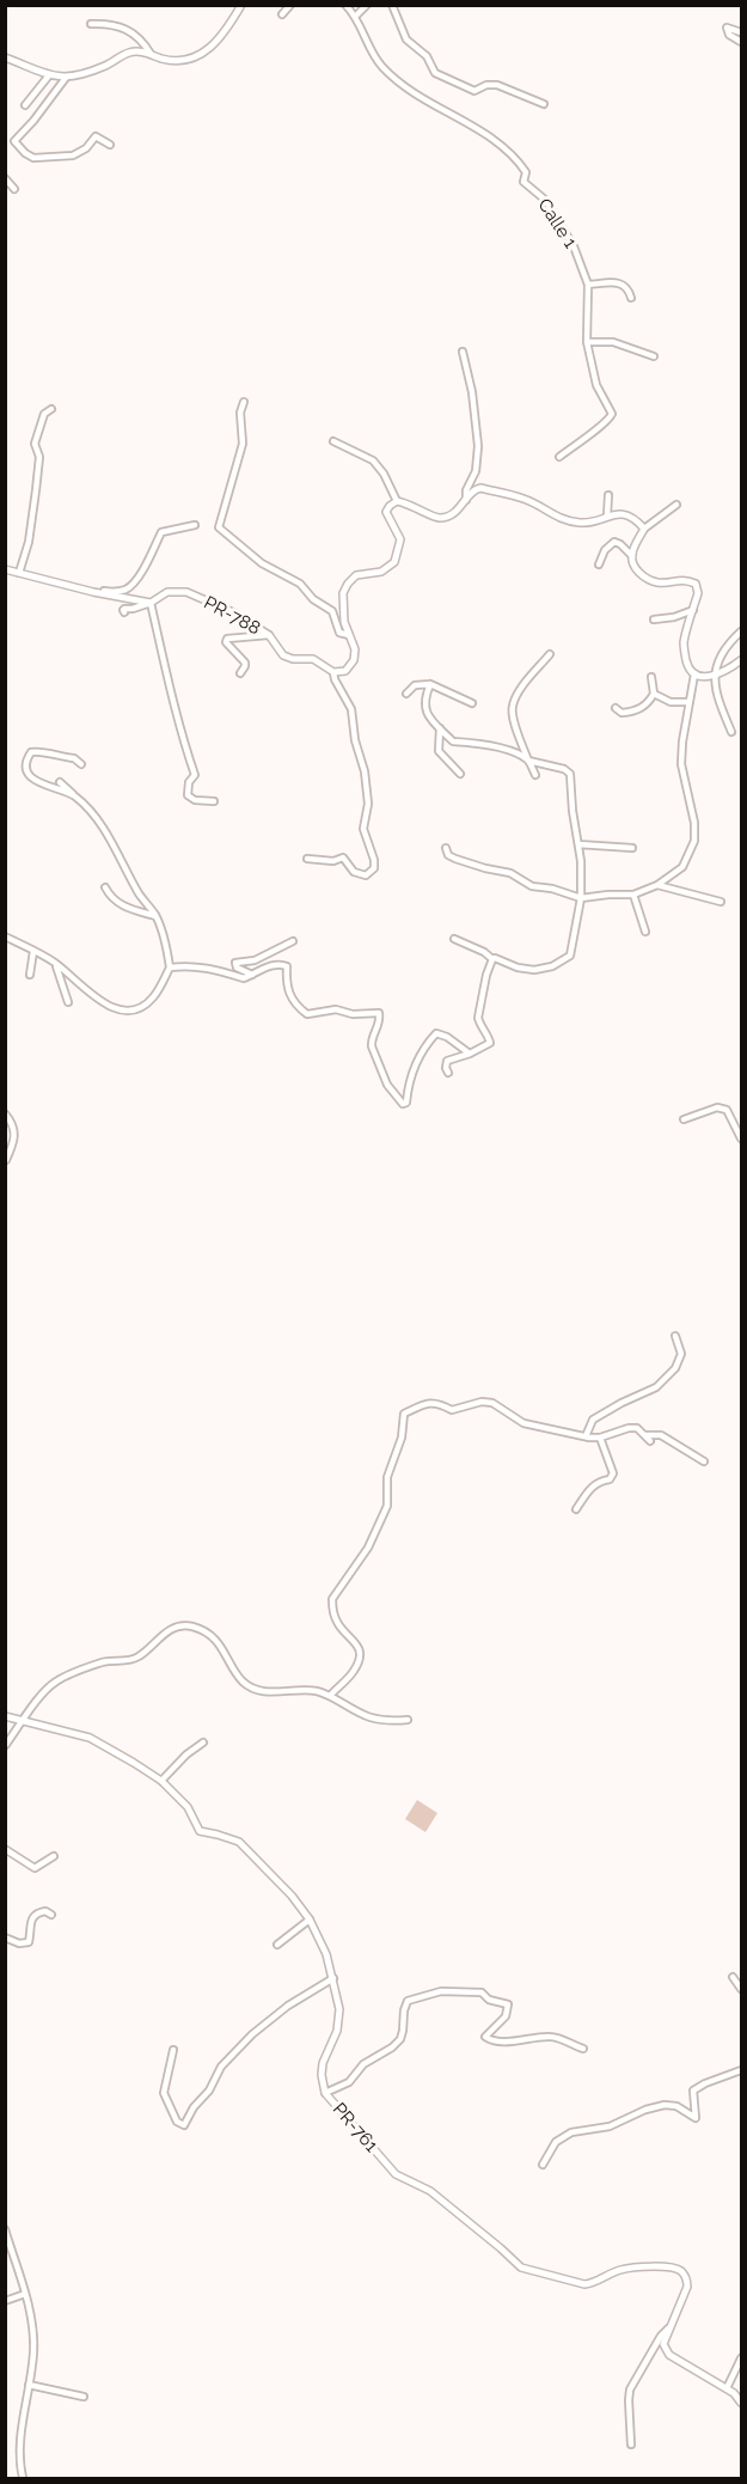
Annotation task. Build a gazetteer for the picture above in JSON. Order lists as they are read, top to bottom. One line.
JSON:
{"streets":{"street":["Calle 1","PR-788","PR-761"]}}
